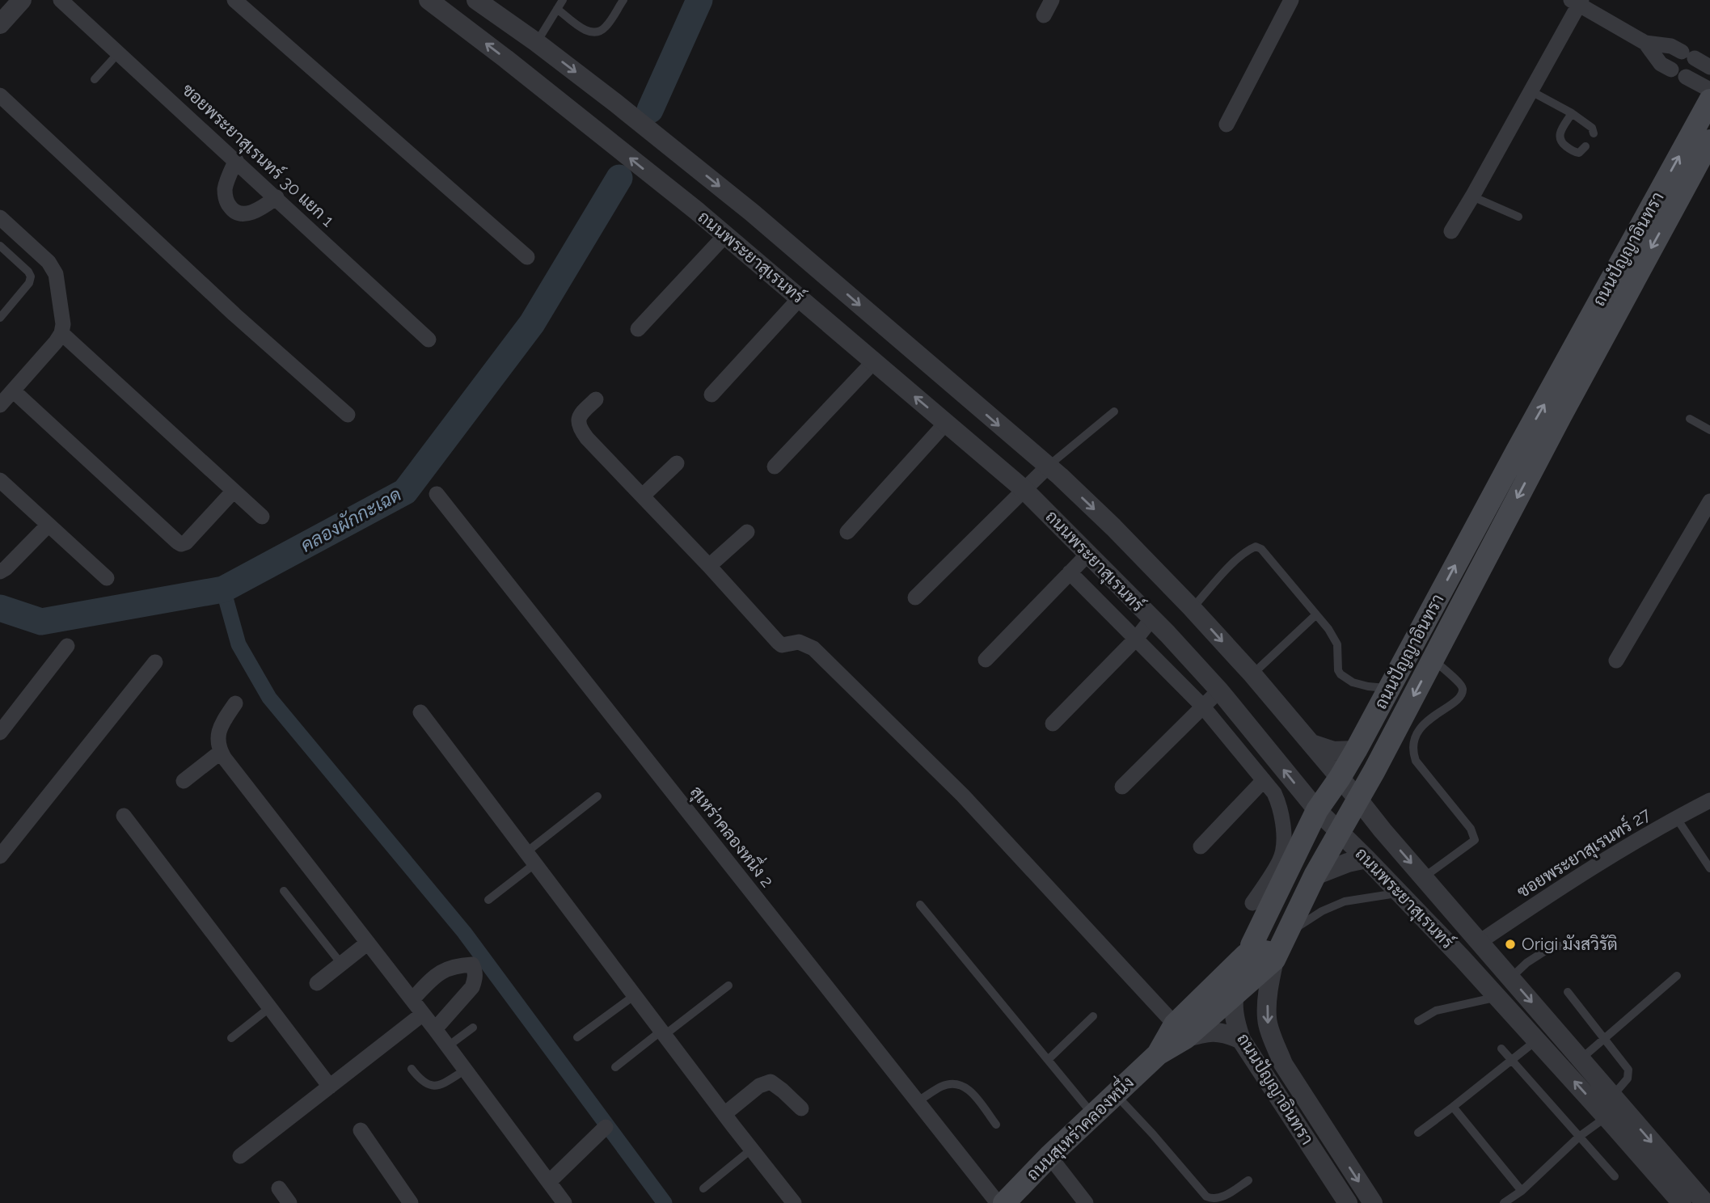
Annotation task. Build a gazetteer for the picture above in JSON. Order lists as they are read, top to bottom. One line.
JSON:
{"streets":{"main road":["ถนนปัญญาอินทรา","ถนนสุเหร่าคลองหนึ่ง"],"street":["ซอยพระยาสุเรนทร์ 30 แยก 1","ถนนพระยาสุเรนทร์","สุเหร่าคลองหนึ่ง 2","ซอยพระยาสุเรนทร์ 27"]},"crossings":[["ถนนปัญญาอินทรา","ถนนพระยาสุเรนทร์"],["ถนนปัญญาอินทรา","ถนนสุเหร่าคลองหนึ่ง"],["ถนนพระยาสุเรนทร์","ซอยพระยาสุเรนทร์ 27"]],"water":["คลองผักกะเฉด"],"places":["Origi มังสวิรัติ"]}
